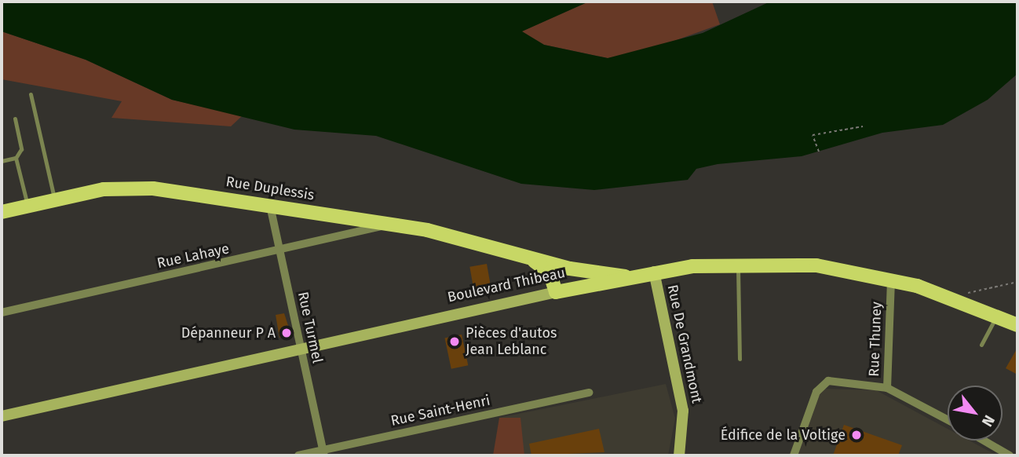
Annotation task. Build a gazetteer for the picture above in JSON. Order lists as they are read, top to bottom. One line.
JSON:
{"streets":{"main road":["Rue Duplessis","Boulevard Thibeau"],"street":["Rue Lahaye","Rue Turmel","Rue Thuney","Rue De Grandmont","Rue Saint-Henri"]},"crossings":[["Rue Duplessis","Rue Lahaye"],["Rue Duplessis","Boulevard Thibeau"],["Rue Duplessis","Rue Turmel"],["Rue Lahaye","Rue Turmel"],["Boulevard Thibeau","Rue Turmel"],["Boulevard Thibeau","Rue Thuney"],["Boulevard Thibeau","Rue De Grandmont"],["Rue Turmel","Rue Saint-Henri"]],"places":["Dépanneur P A","Pièces d'autos Jean Leblanc","Édifice de la Voltige"],"north":"bottom right"}
